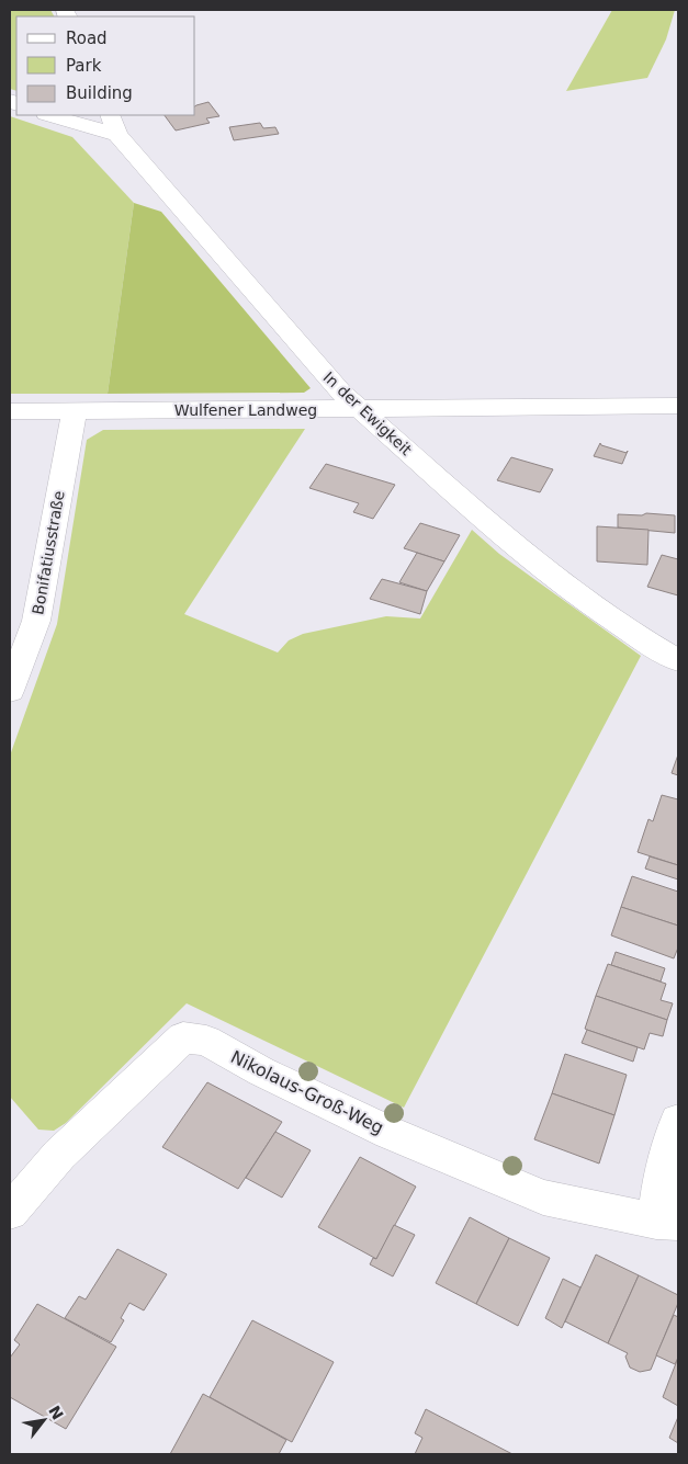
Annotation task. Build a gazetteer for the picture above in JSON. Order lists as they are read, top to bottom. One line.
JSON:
{"streets":{"street":["Wulfener Landweg","In der Ewigkeit","Bonifatiusstraße","Nikolaus-Groß-Weg"]},"crossings":[["Wulfener Landweg","In der Ewigkeit"],["Wulfener Landweg","Bonifatiusstraße"]],"legend":["Road","Park","Building"],"north":"top right"}
